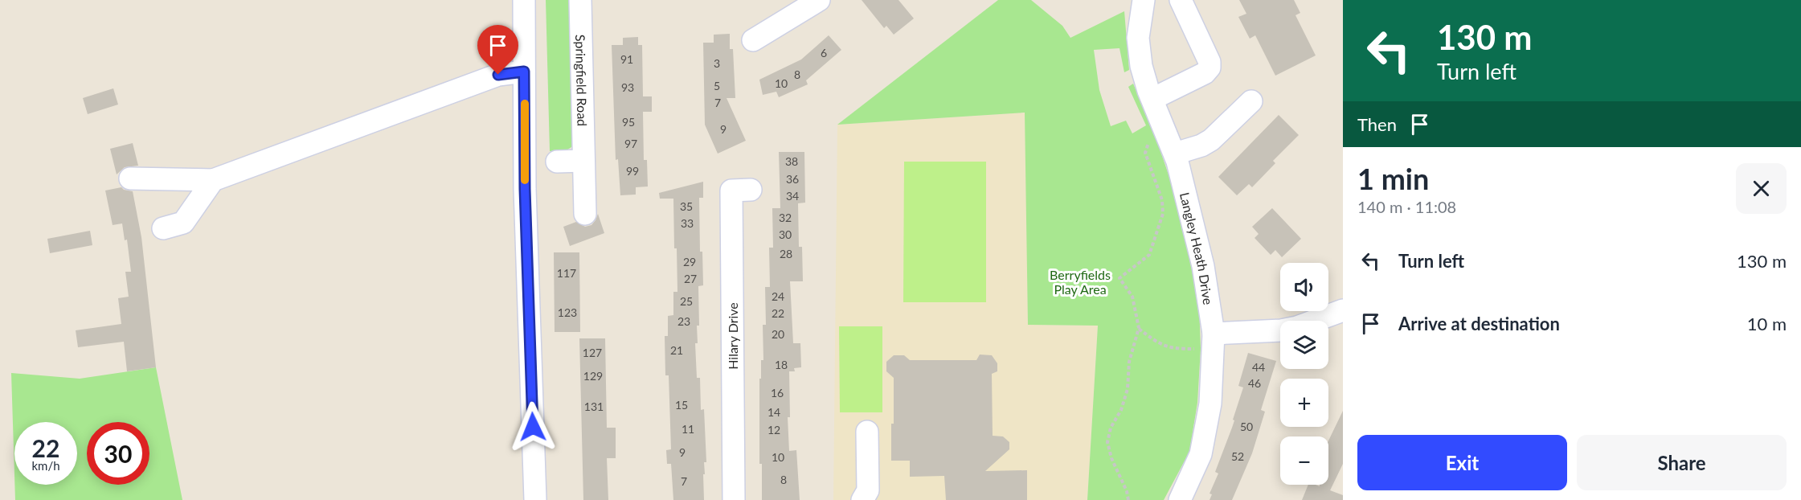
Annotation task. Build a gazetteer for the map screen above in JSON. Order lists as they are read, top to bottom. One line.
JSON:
{"streets":{"street":["Springfield Road","Langley Heath Drive","Hilary Drive"]},"parks":["Berryfields Play Area"],"house_numbers":["6","91","3","8","10","5","93","7","95","9","97","38","99","36","34","35","32","33","30","28","29","117","27","24","25","123","22","23","20","21","127","18","44","129","46","16","15","131","14","50","11","12","9","52","10","8","7"],"page":{"turn":["130 m","Turn left"],"then":"Then","heading":["1 min","140 m · 11:08"],"list":[{"name":"Turn left","value":"130 m"},{"name":"Arrive at destination","value":"10 m"}],"map_buttons":["+","−"],"speed":"22 km/h","limit":"30","buttons":["Exit","Share"]}}
